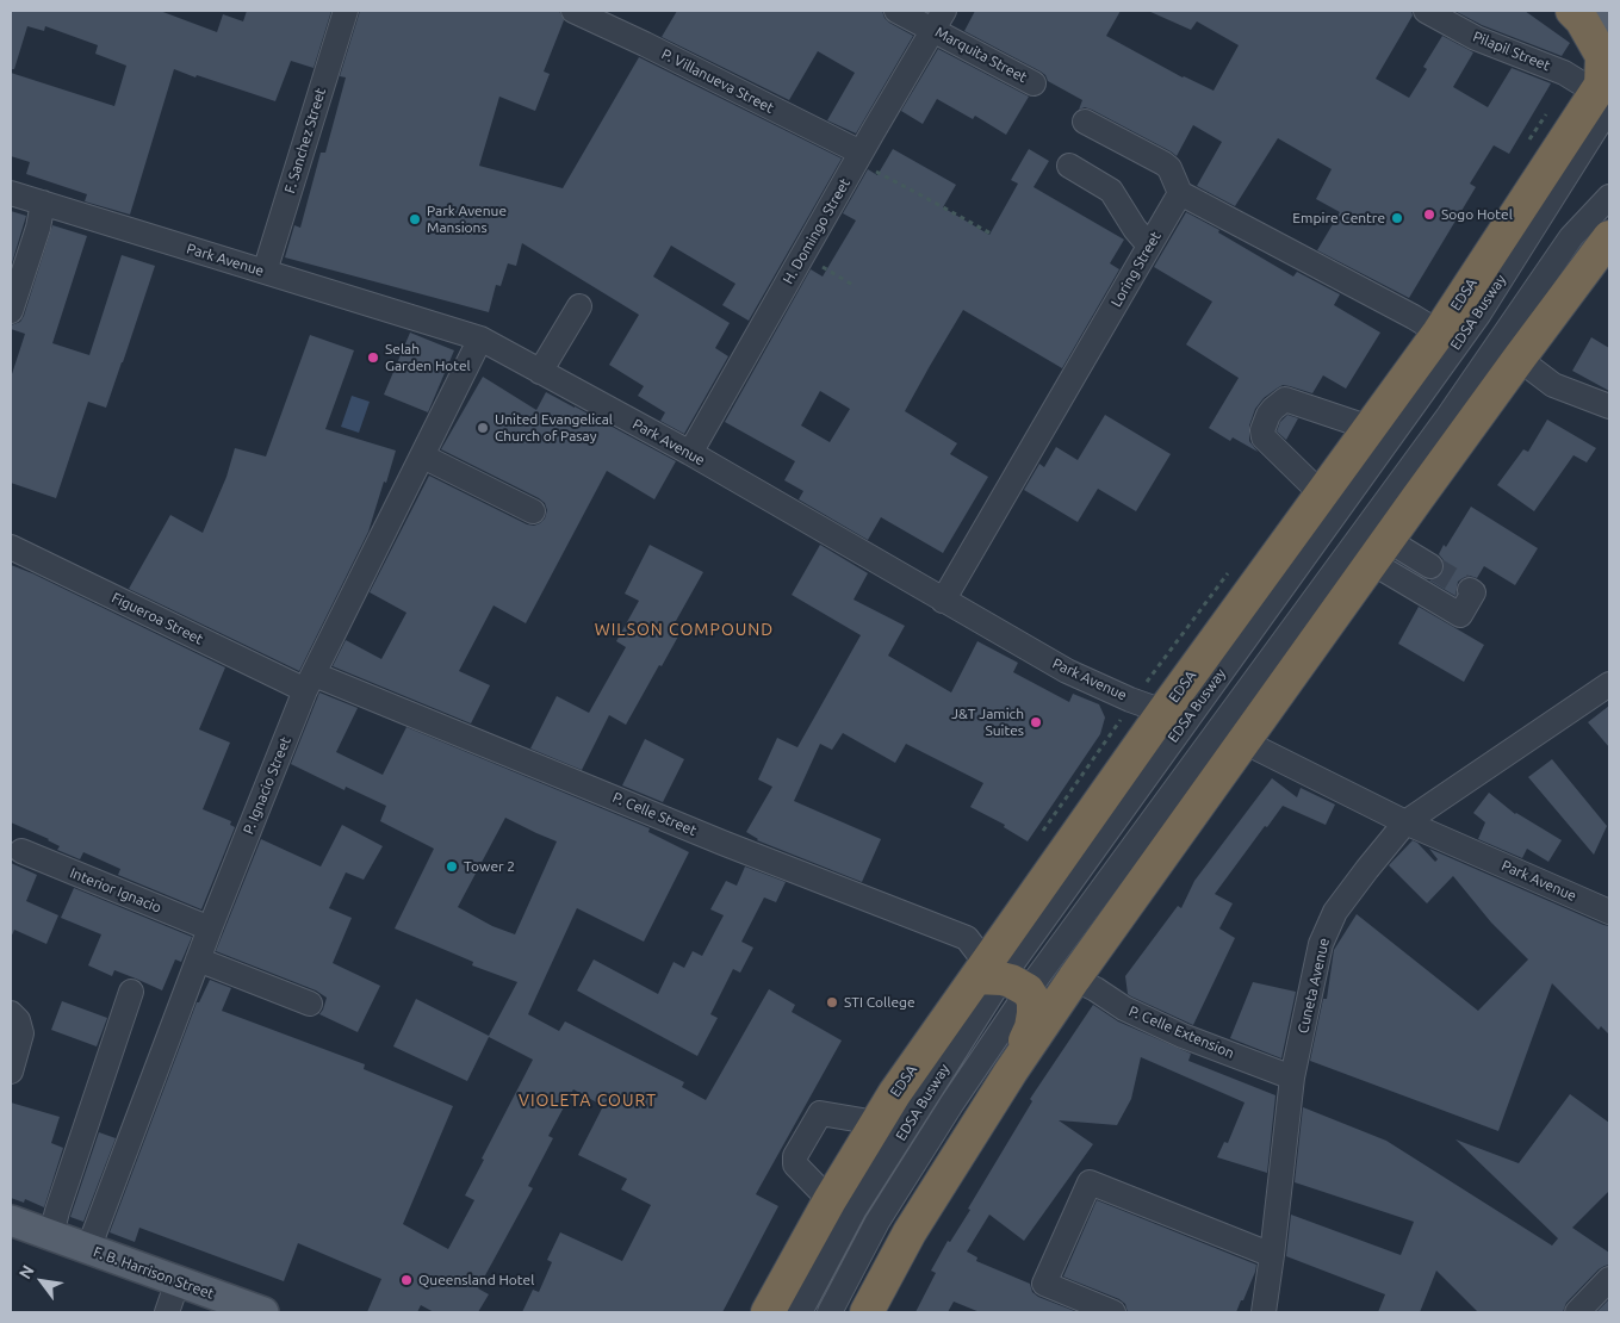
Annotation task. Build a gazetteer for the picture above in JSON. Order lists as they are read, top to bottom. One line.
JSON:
{"streets":{"highway":["EDSA"],"main road":["F. B. Harrison Street"],"street":["Pilapil Street","Marquita Street","P. Villanueva Street","F. Sanchez Street","H. Domingo Street","Park Avenue","Loring Street","EDSA Busway","Figueroa Street","P. Ignacio Street","P. Celle Street","Interior Ignacio","Cuneta Avenue","P. Celle Extension"]},"crossings":[["Pilapil Street","EDSA"],["Pilapil Street","EDSA Busway"],["Marquita Street","H. Domingo Street"],["P. Villanueva Street","H. Domingo Street"],["F. Sanchez Street","Park Avenue"],["H. Domingo Street","Park Avenue"],["Park Avenue","Loring Street"],["Park Avenue","EDSA"],["Park Avenue","P. Ignacio Street"],["Park Avenue","Cuneta Avenue"],["EDSA","EDSA Busway"],["EDSA","P. Celle Street"],["EDSA Busway","P. Celle Street"],["Figueroa Street","P. Ignacio Street"],["Figueroa Street","P. Celle Street"],["P. Ignacio Street","P. Celle Street"],["P. Ignacio Street","Interior Ignacio"],["P. Ignacio Street","F. B. Harrison Street"],["Cuneta Avenue","P. Celle Extension"]],"districts":["WILSON COMPOUND","VIOLETA COURT"],"places":["Sogo Hotel","Empire Centre","Park Avenue Mansions","Selah Garden Hotel","United Evangelical Church of Pasay","J&T Jamich Suites","Tower 2","STI College","Queensland Hotel"],"north":"top left"}
